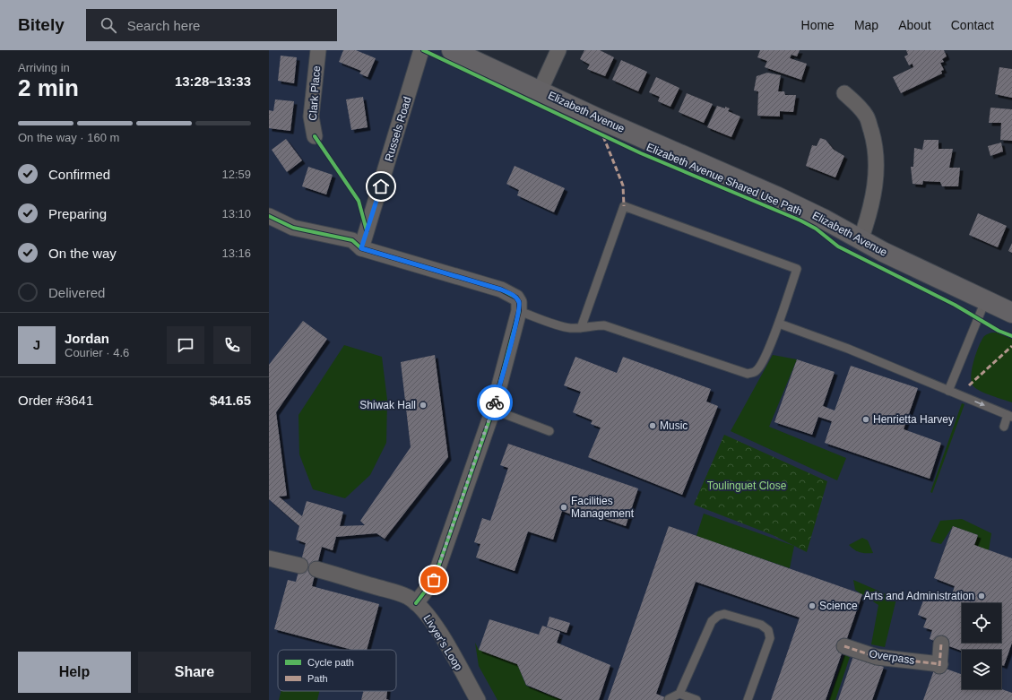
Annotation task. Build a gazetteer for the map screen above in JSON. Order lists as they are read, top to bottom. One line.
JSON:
{"streets":{"main road":["Elizabeth Avenue"],"street":["Clark Place","Russels Road","Livyer's Loop","Overpass"],"cycle path":["Elizabeth Avenue Shared Use Path"]},"parks":["Toulinguet Close"],"places":["Shiwak Hall","Henrietta Harvey","Music","Facilities Management","Arts and Administration","Science"],"legend":["Cycle path","Path"],"page":{"header":"Bitely","search":"Search here","nav":["Home","Map","About","Contact"],"heading":["2 min","Arriving in","13:28–13:33"],"panel":["Jordan","Courier · 4.6","Order #3641","$41.65"],"bar":"On the way · 160 m","list":[["Confirmed","12:59"],["Preparing","13:10"],["On the way","13:16"],"Delivered"],"round":"J","buttons":["Help","Share"]}}
